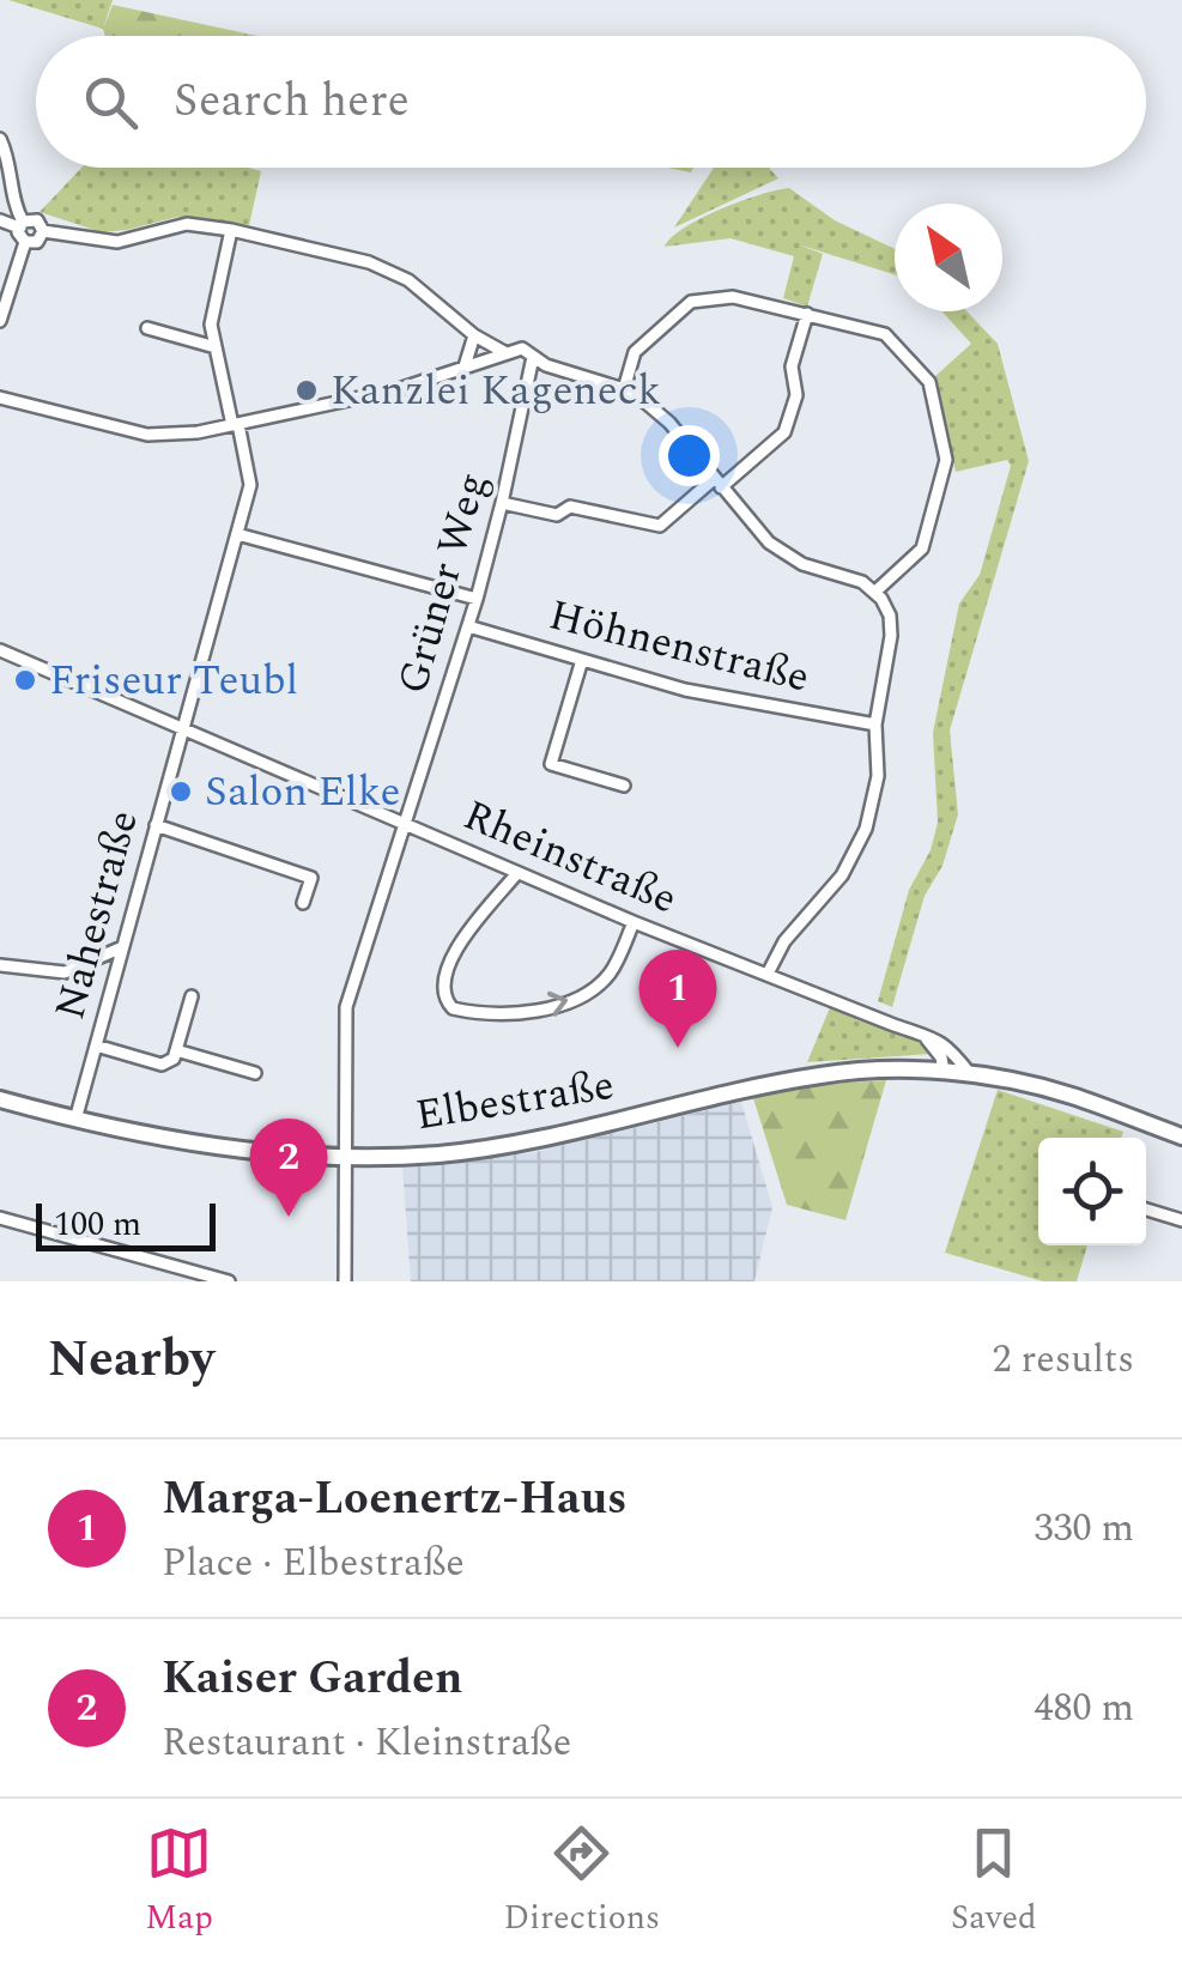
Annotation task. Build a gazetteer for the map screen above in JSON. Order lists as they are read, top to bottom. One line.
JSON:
{"streets":{"main road":["Elbestraße"],"street":["Grüner Weg","Höhnenstraße","Rheinstraße","Nahestraße"]},"crossings":[["Grüner Weg","Höhnenstraße"],["Grüner Weg","Rheinstraße"],["Grüner Weg","Elbestraße"],["Rheinstraße","Nahestraße"],["Rheinstraße","Elbestraße"],["Nahestraße","Elbestraße"]],"places":["Kanzlei Kageneck","Friseur Teubl","Salon Elke"],"scale_bar":"100 m","north":"top left","page":{"search":"Search here","pins":["1","2"],"scale":"100 m","heading":["Nearby","2 results"],"list":[{"mark":"1","name":"Marga-Loenertz-Haus","note":"Place · Elbestraße","value":"330 m"},{"mark":"2","name":"Kaiser Garden","note":"Restaurant · Kleinstraße","value":"480 m"}],"nav":["Map","Directions","Saved"]}}
